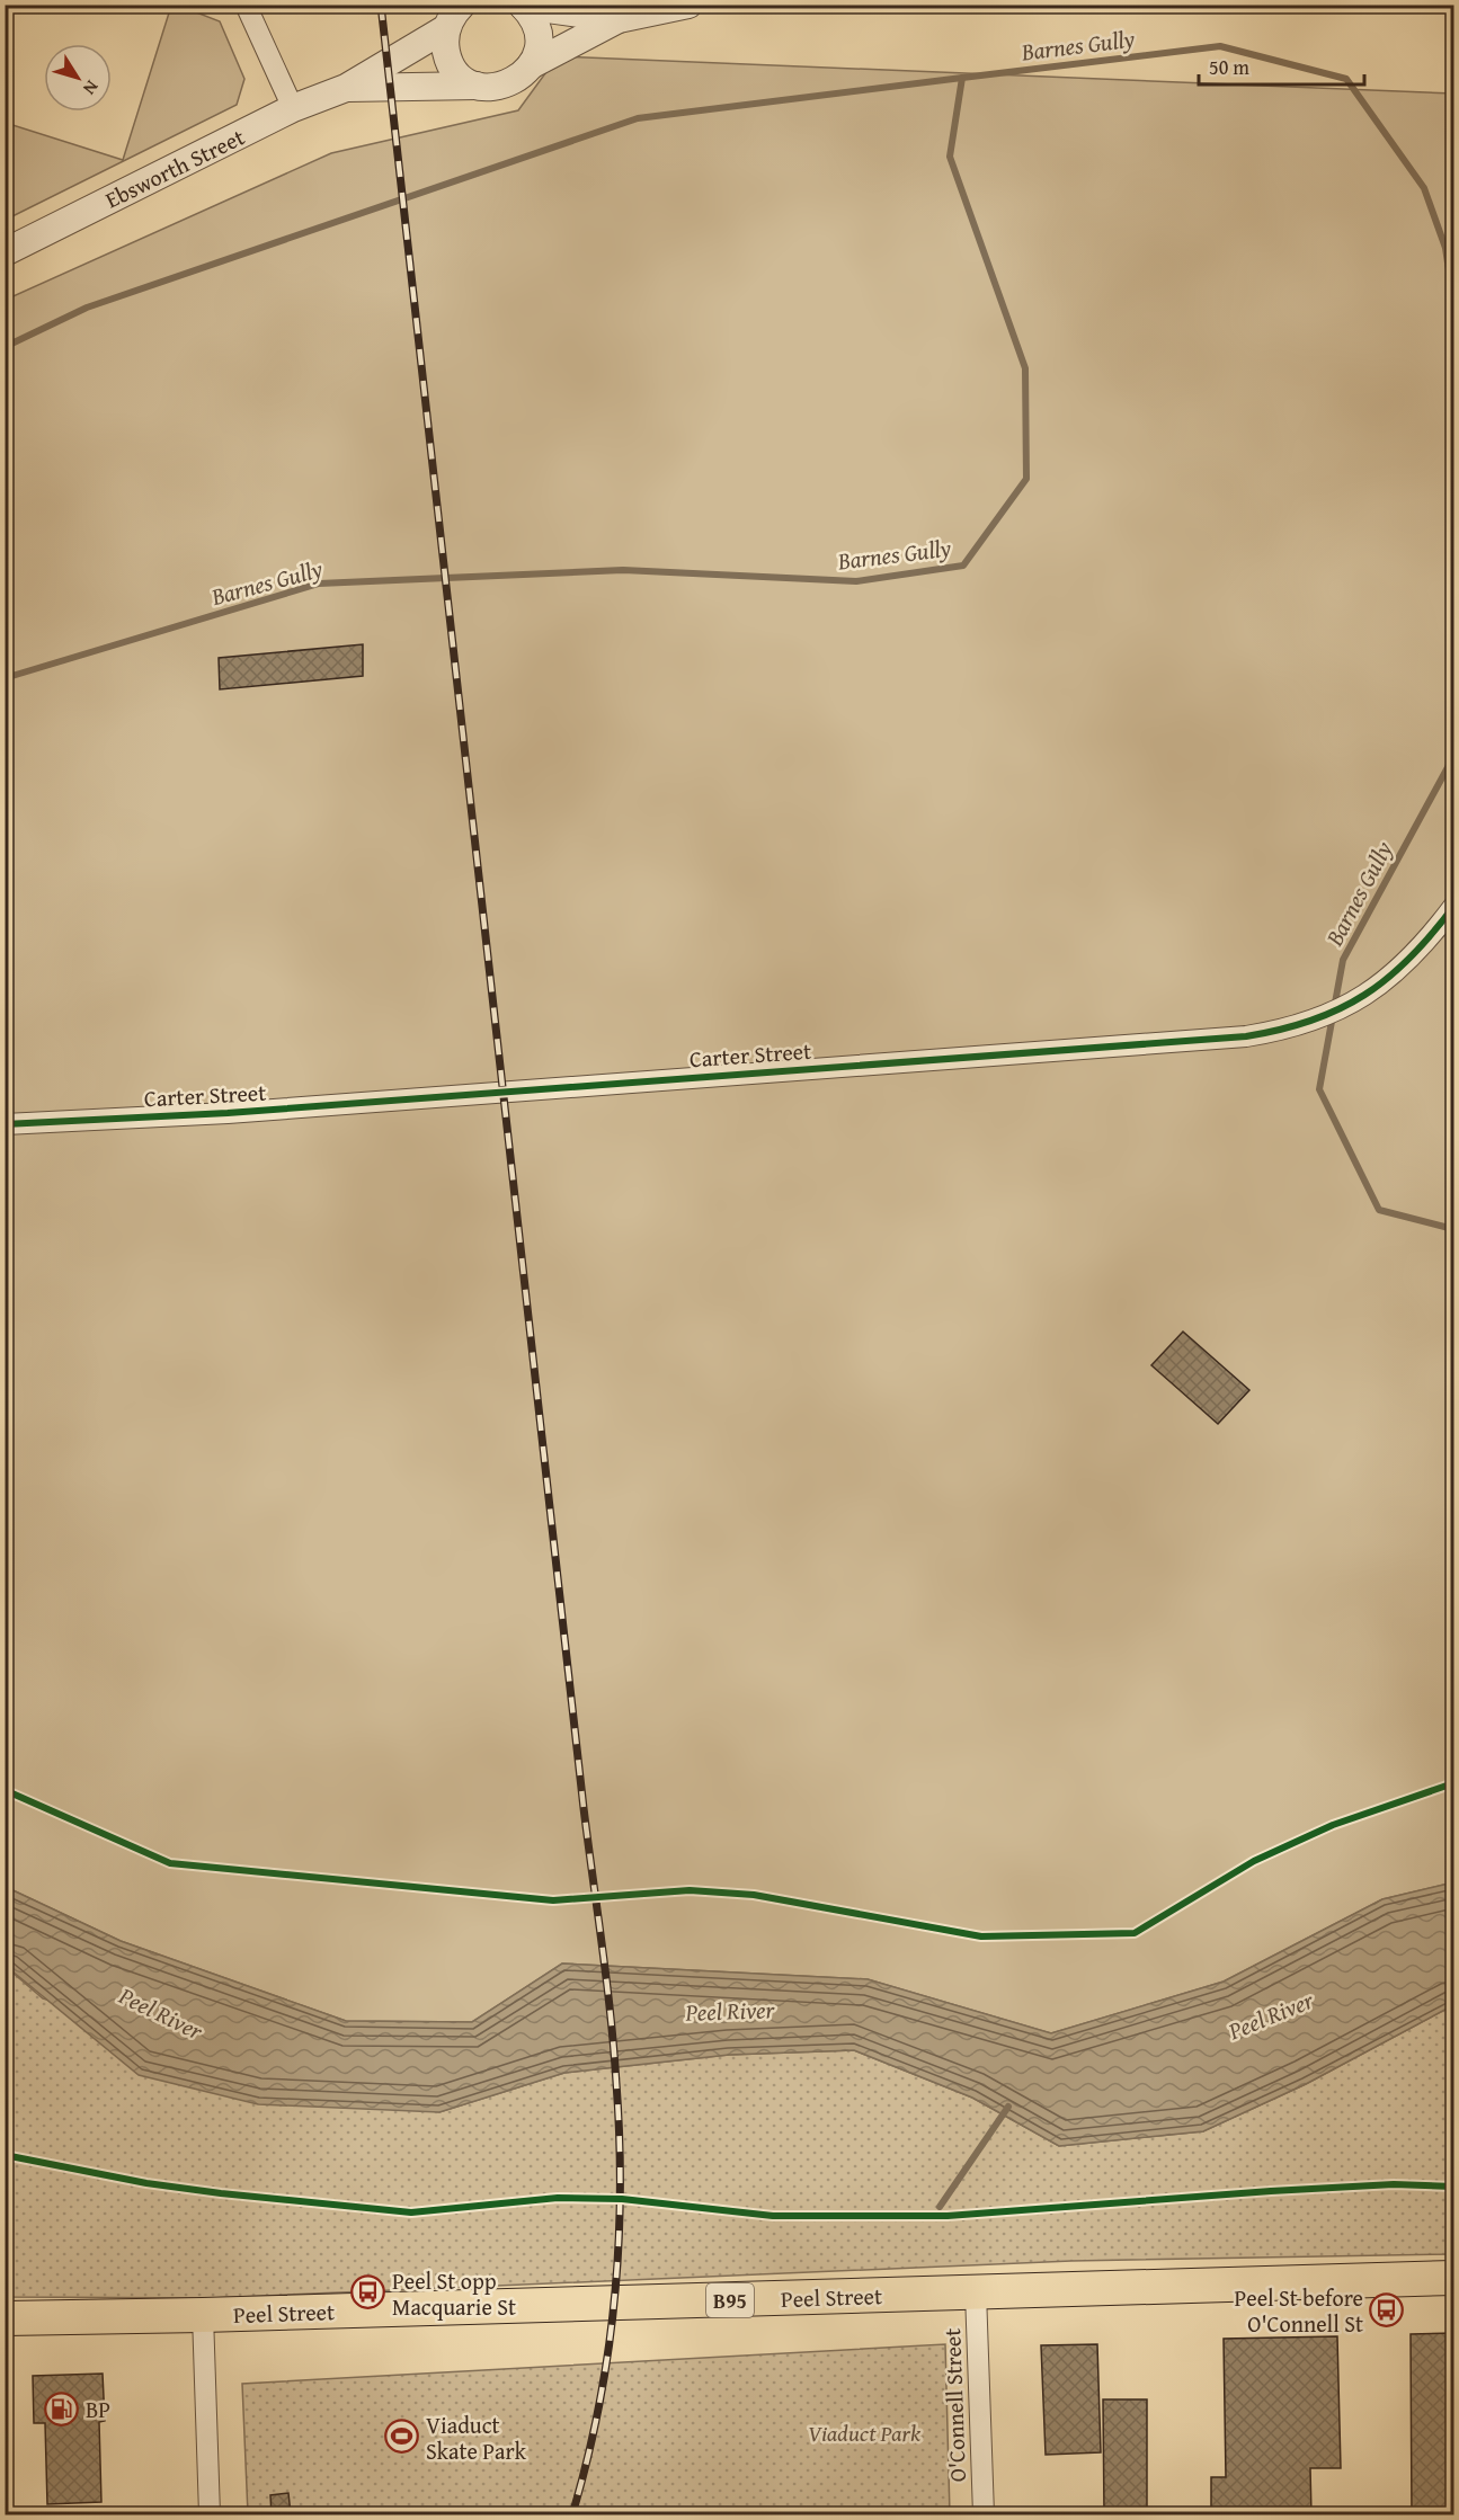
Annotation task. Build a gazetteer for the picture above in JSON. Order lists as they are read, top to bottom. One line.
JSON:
{"streets":{"main road":["Peel Street","B95"],"street":["Ebsworth Street","Carter Street","O'Connell Street"]},"crossings":[["Peel Street","O'Connell Street"]],"water":["Barnes Gully","Peel River"],"parks":["Viaduct Park"],"places":{"bus stop":["Peel St opp Macquarie St","Peel St before O'Connell St"],"fuel station":["BP"],"sports":["Viaduct Skate Park"]},"scale_bar":"50 m","north":"bottom right"}
